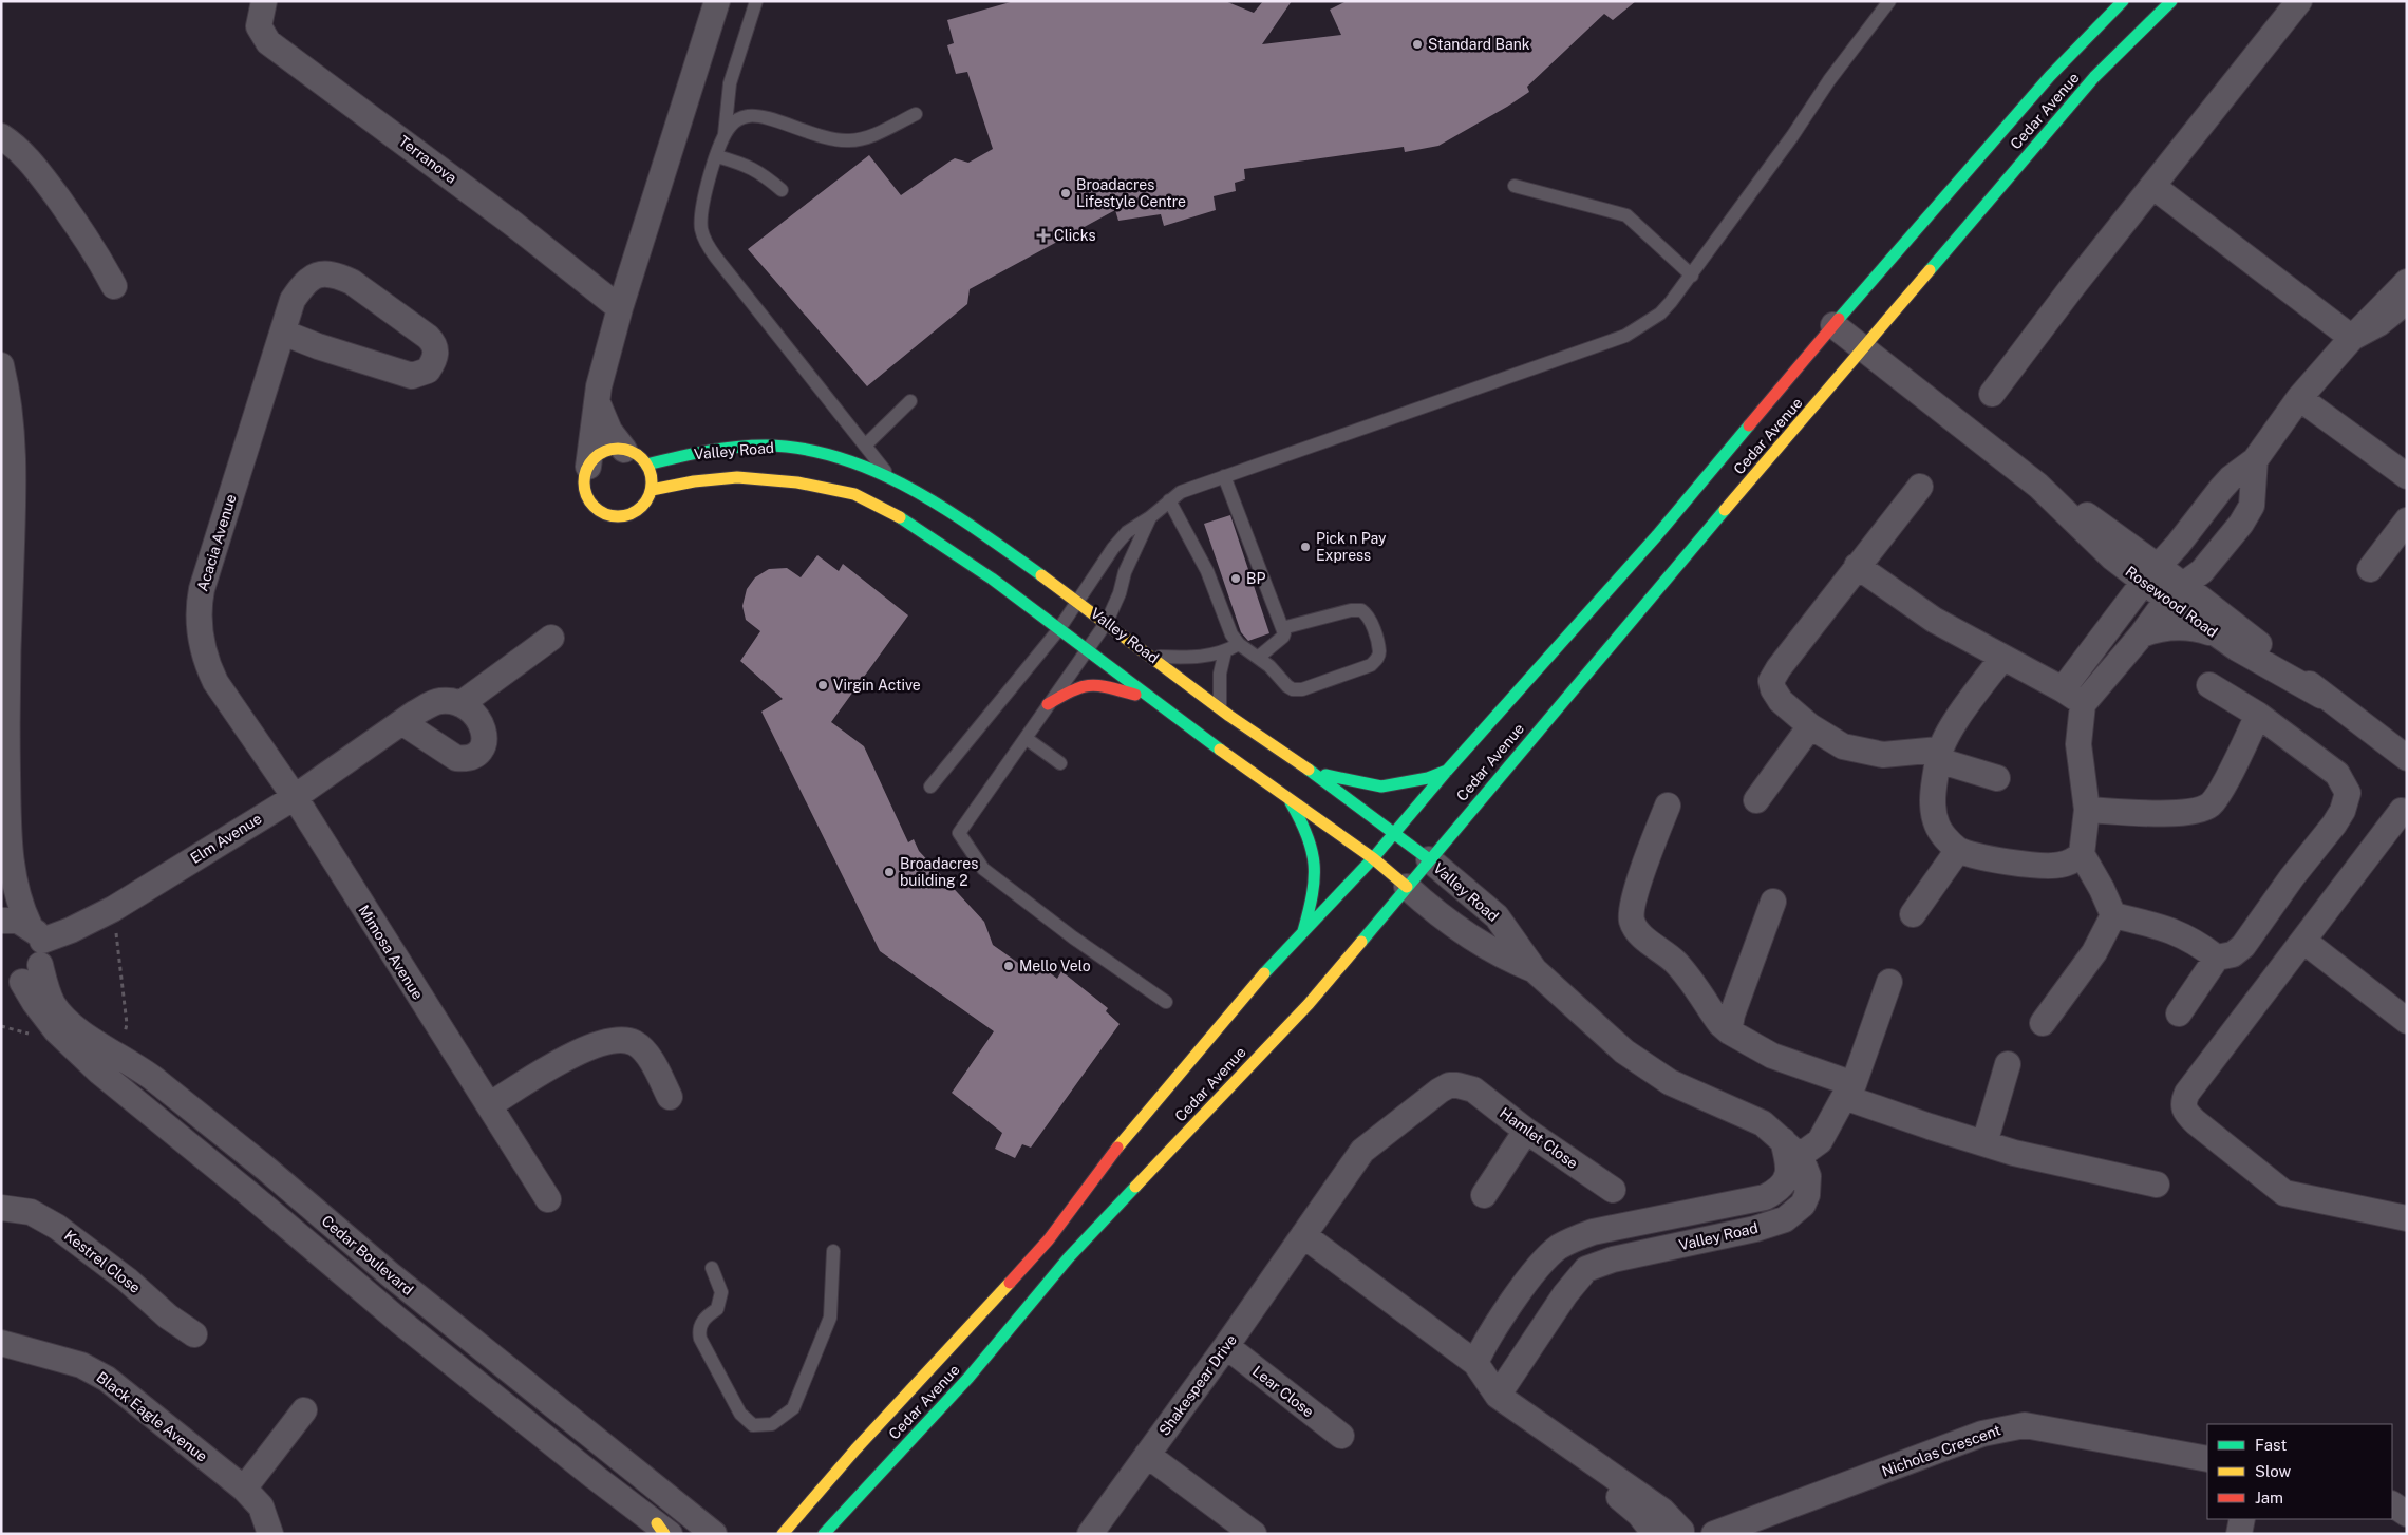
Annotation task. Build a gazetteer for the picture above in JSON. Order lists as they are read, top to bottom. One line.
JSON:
{"streets":{"main road":["Cedar Avenue","Valley Road"],"street":["Terranova","Acacia Avenue","Rosewood Road","Elm Avenue","Mimosa Avenue","Hamlet Close","Cedar Boulevard","Kestrel Close","Shakespear Drive","Lear Close","Black Eagle Avenue","Nicholas Crescent"]},"crossings":[["Cedar Avenue","Valley Road"],["Cedar Avenue","Rosewood Road"],["Acacia Avenue","Elm Avenue"],["Acacia Avenue","Mimosa Avenue"],["Elm Avenue","Mimosa Avenue"],["Elm Avenue","Cedar Boulevard"],["Hamlet Close","Shakespear Drive"],["Shakespear Drive","Lear Close"]],"places":{"other":["Standard Bank","Broadacres Lifestyle Centre","Pick n Pay Express","BP","Virgin Active","Broadacres building 2","Mello Velo"],"health":["Clicks"]},"legend":["Fast","Slow","Jam"]}
